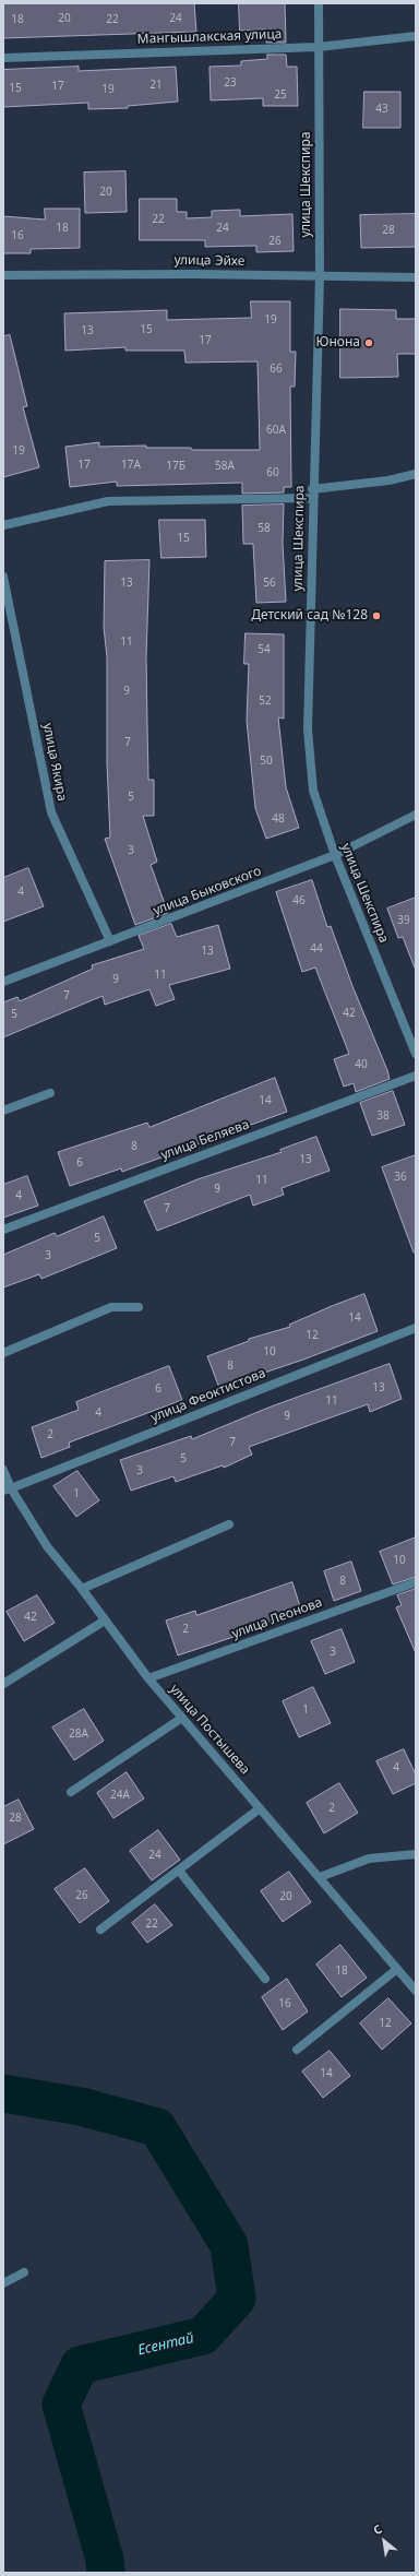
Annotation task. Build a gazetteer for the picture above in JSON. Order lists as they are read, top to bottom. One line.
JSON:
{"streets":{"street":["Мангышлакская улица","улица Шекспира","улица Эйхе","улица Якира","улица Быковского","улица Беляева","улица Феоктистова","улица Леонова","улица Постышева"]},"crossings":[["Мангышлакская улица","улица Шекспира"],["улица Шекспира","улица Эйхе"],["улица Шекспира","улица Быковского"],["улица Якира","улица Быковского"],["улица Феоктистова","улица Постышева"],["улица Леонова","улица Постышева"]],"water":["Есентай"],"places":["Юнона","Детский сад №128"],"house_numbers":["20","24","18","22","23","21","17","15","19","25","43","20","22","18","24","28","16","26","19","15","13","17","66","60А","19","17","17А","17Б","58А","60","58","15","13","56","11","54","9","52","7","50","5","48","3","4","46","39","44","13","11","9","7","42","5","40","14","38","8","13","6","36","11","9","4","7","5","3","14","12","10","8","13","6","11","4","9","2","7","5","3","1","10","8","42","2","3","1","28А","4","24А","2","28","24","26","20","22","18","16","12","14"],"north":"top left"}
